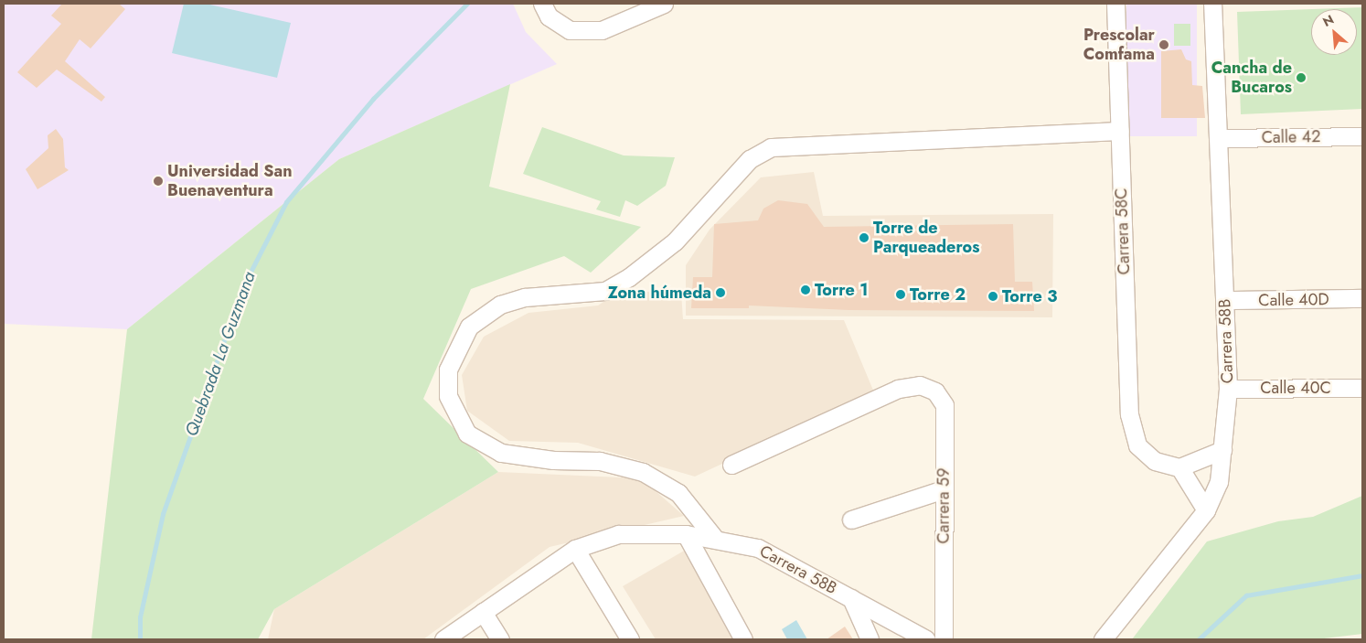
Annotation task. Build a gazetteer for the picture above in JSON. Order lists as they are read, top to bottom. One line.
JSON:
{"streets":{"street":["Calle 42","Carrera 58C","Calle 40D","Carrera 58B","Calle 40C","Carrera 59"]},"crossings":[["Calle 42","Carrera 58B"],["Calle 40D","Carrera 58B"],["Carrera 58B","Calle 40C"]],"water":["Quebrada La Guzmana"],"places":["Prescolar Comfama","Cancha de Bucaros","Universidad San Buenaventura","Torre de Parqueaderos","Torre 1","Zona húmeda","Torre 2","Torre 3"],"north":"top left"}
